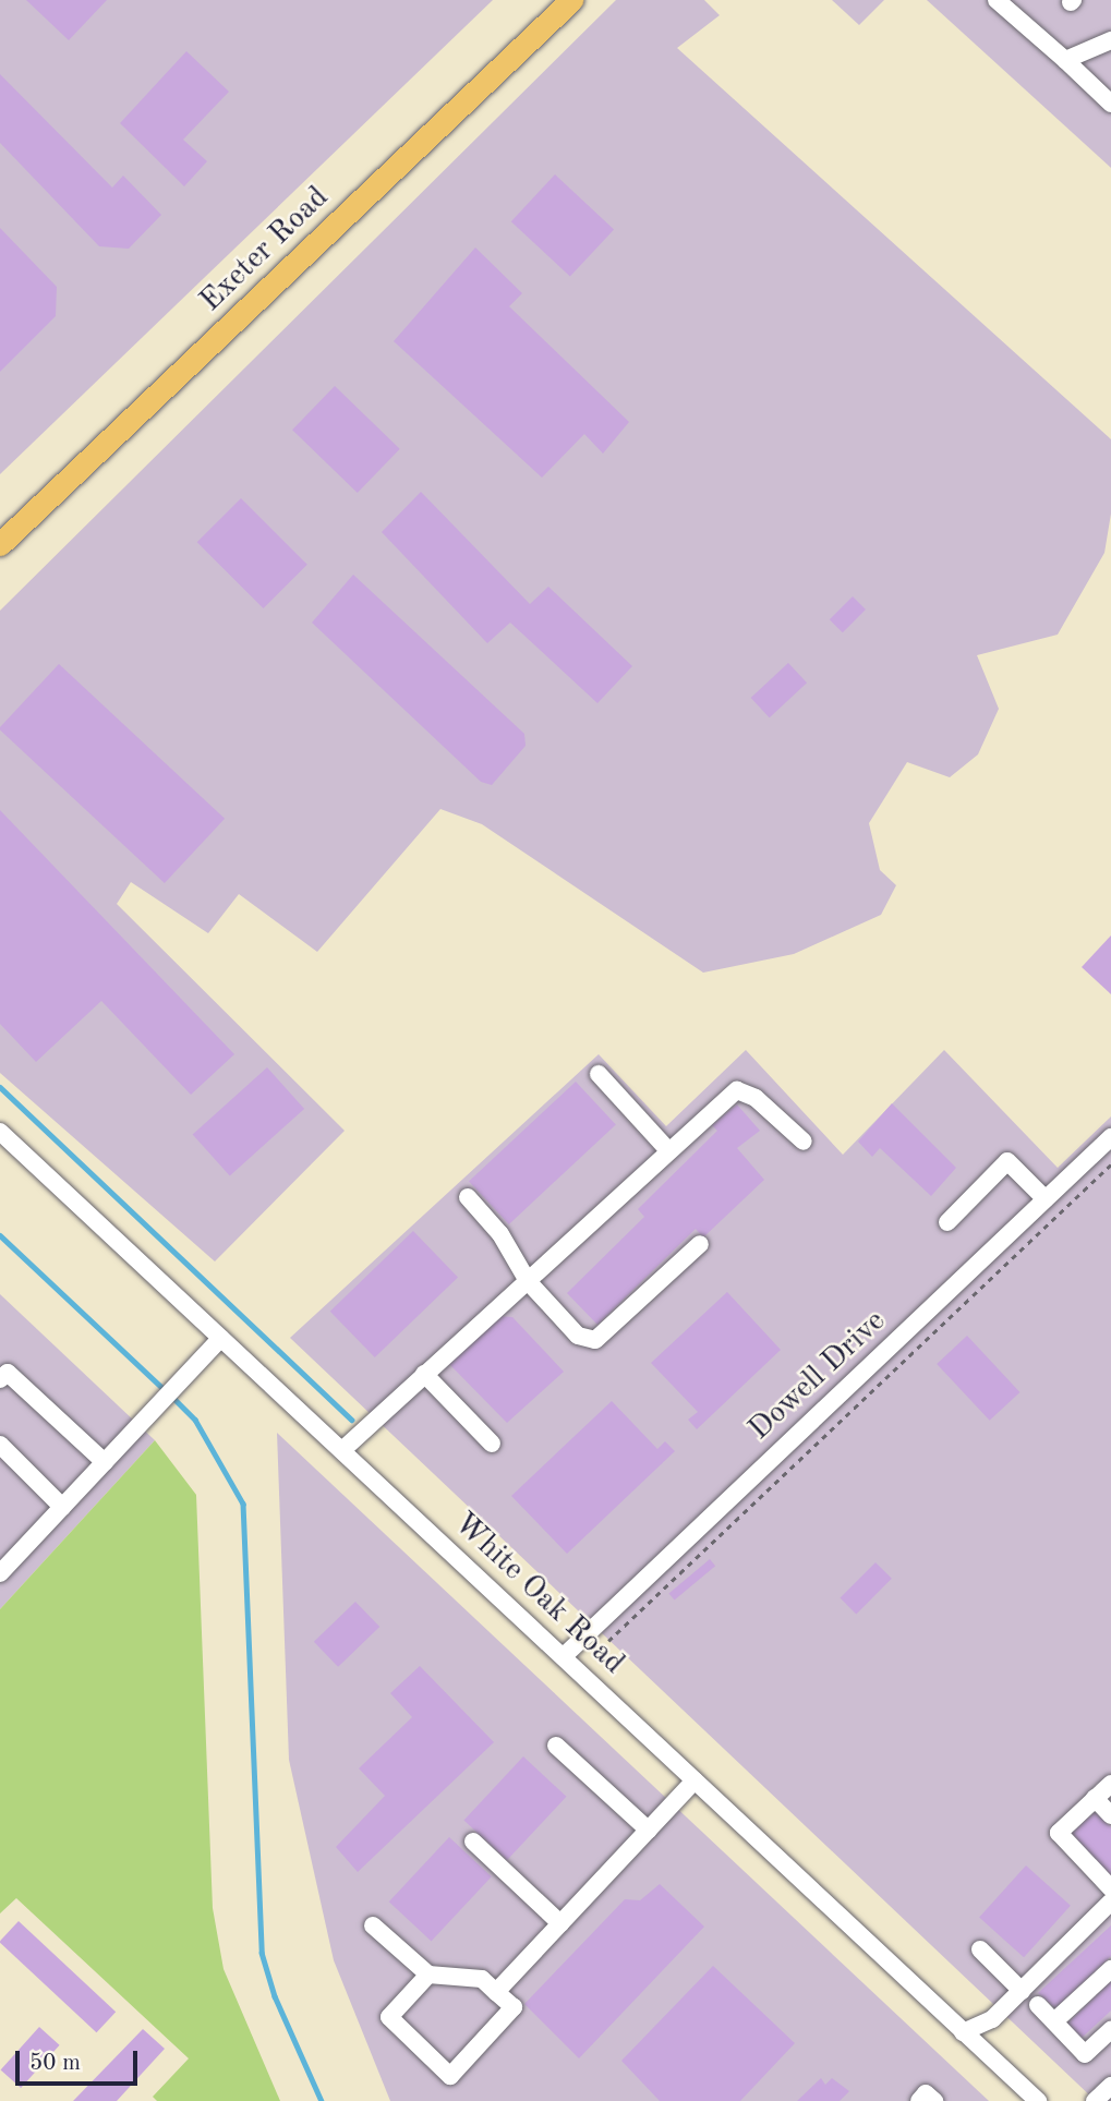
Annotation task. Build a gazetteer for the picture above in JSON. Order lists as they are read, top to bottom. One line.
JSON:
{"streets":{"main road":["Exeter Road"],"street":["Dowell Drive","White Oak Road"]},"crossings":[["Dowell Drive","White Oak Road"]],"scale_bar":"50 m"}
